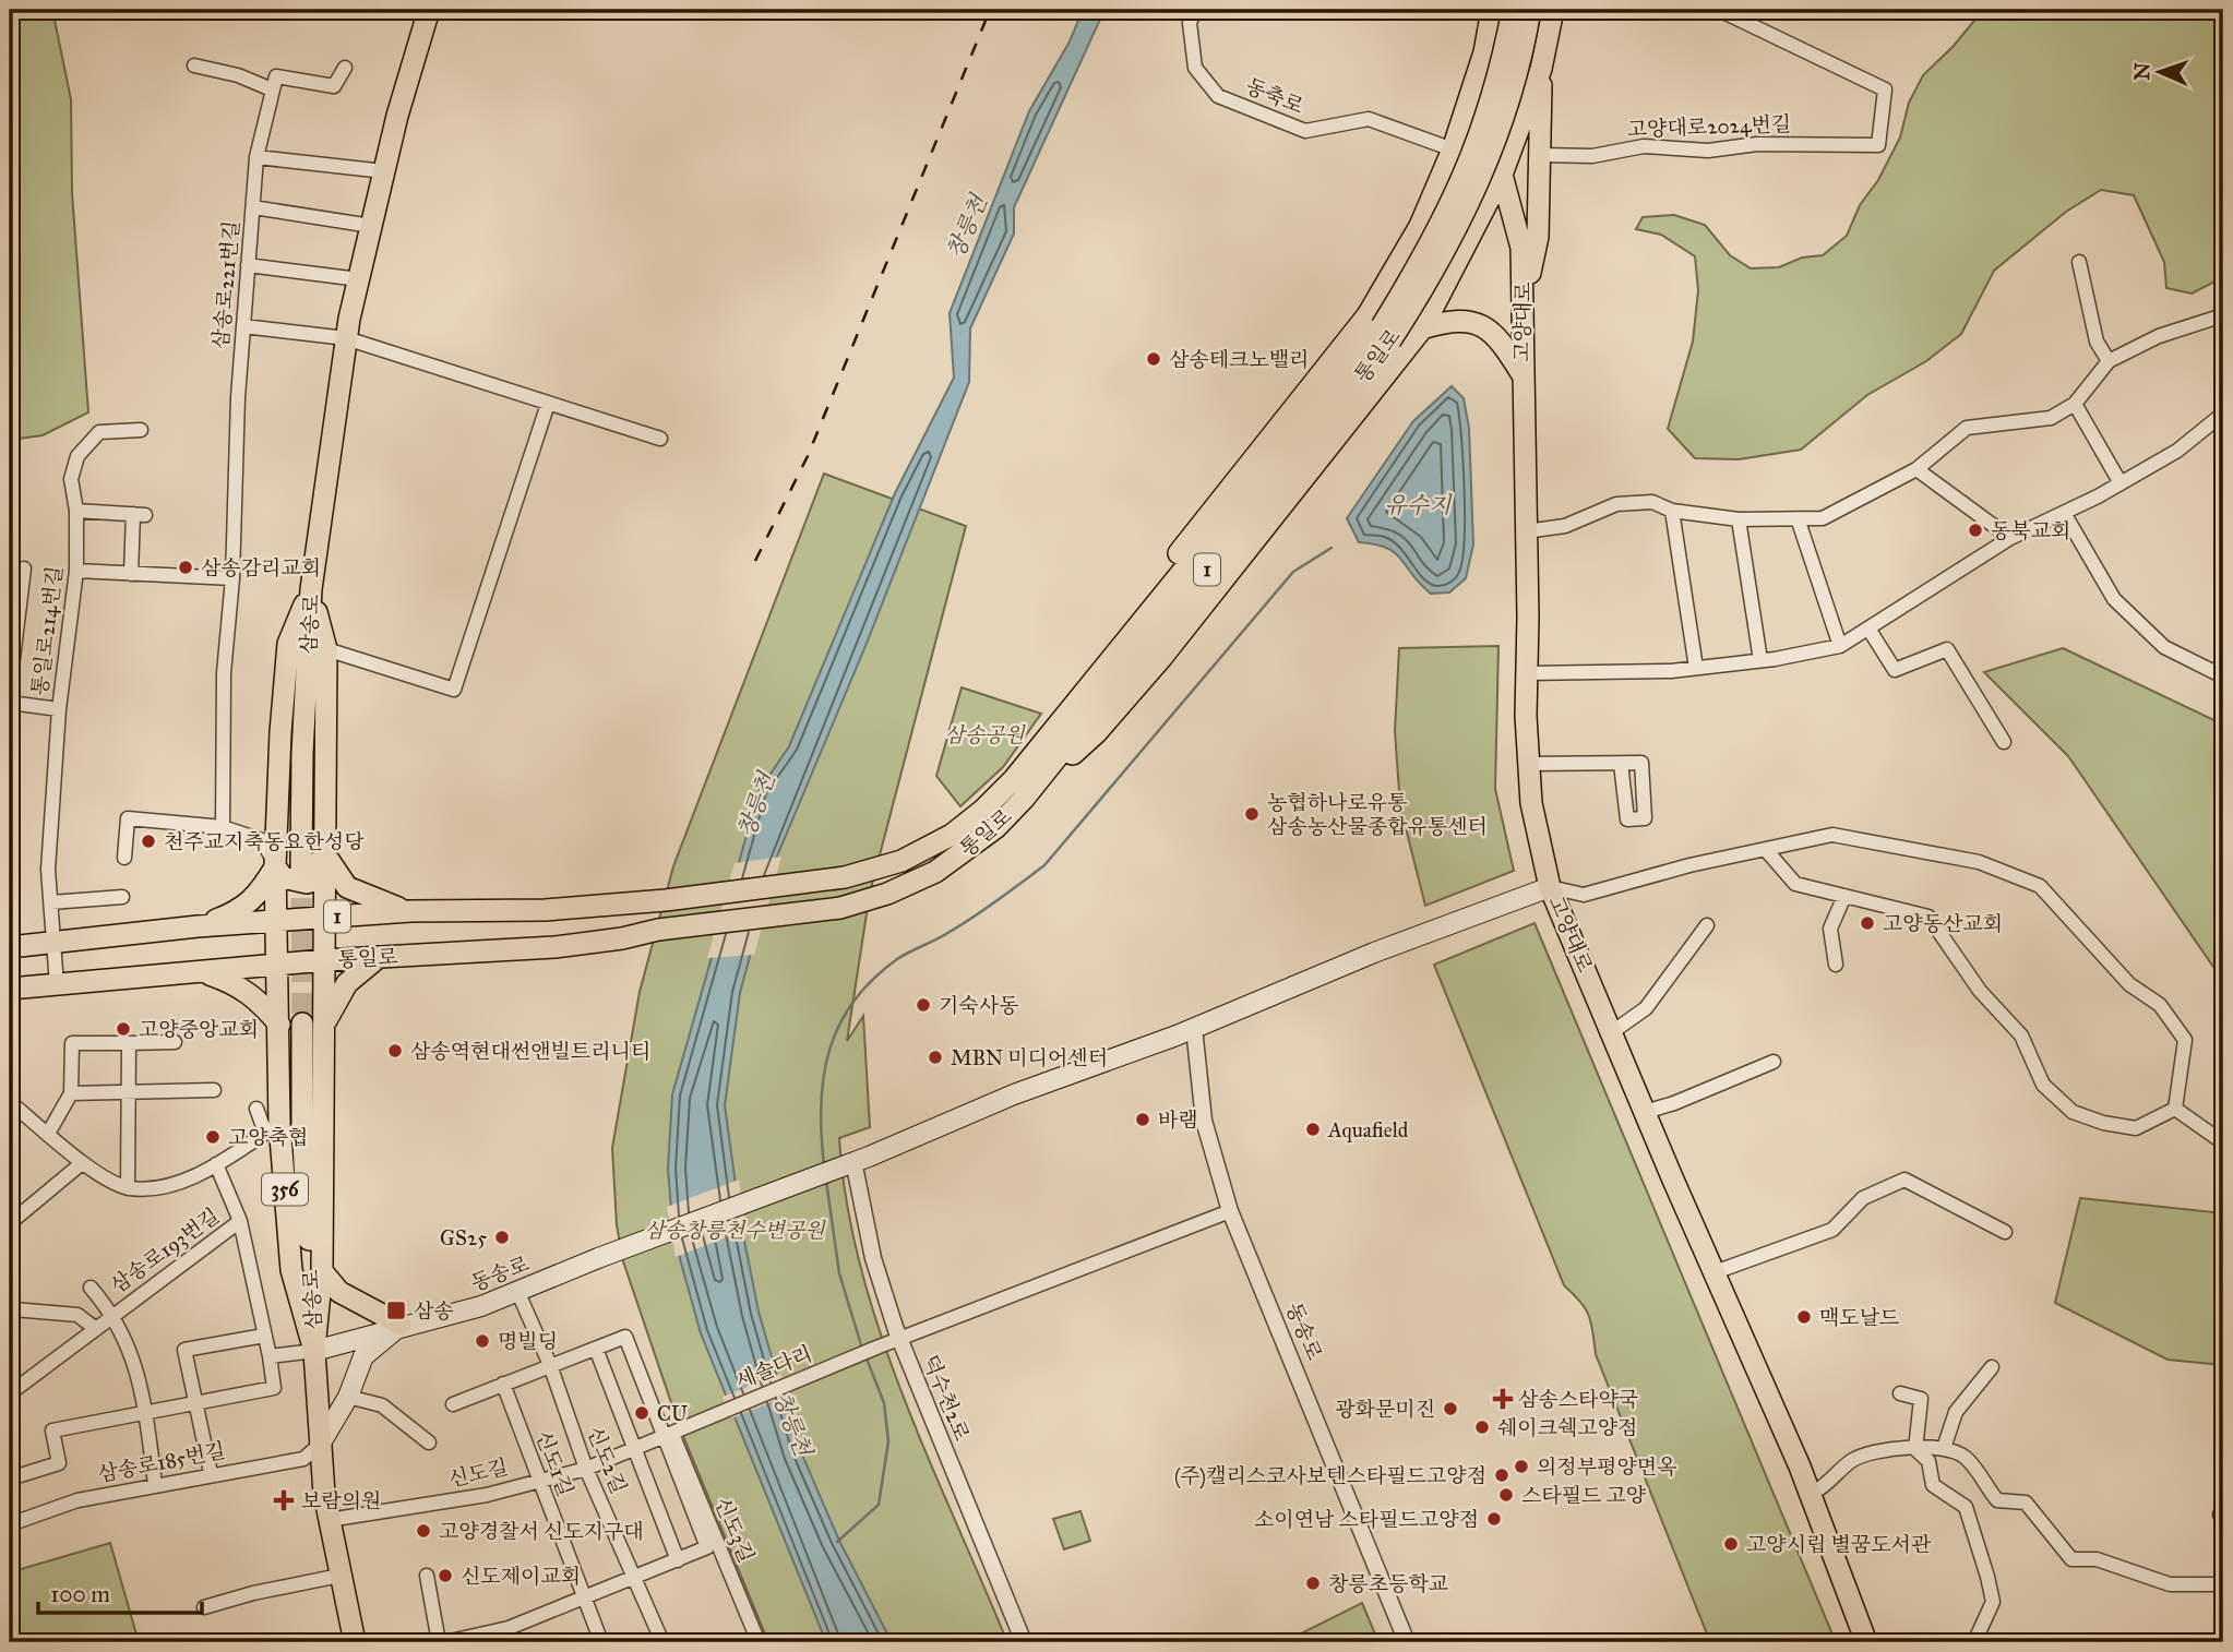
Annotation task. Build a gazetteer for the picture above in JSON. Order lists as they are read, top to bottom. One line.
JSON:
{"streets":{"main road":["고양대로","통일로","1","삼송로","356","동송로"],"street":["동축로","고양대로2024번길","삼송로221번길","통일로214번길","삼송로193번길","세솔다리","덕수천2로","신도2길","삼송로185번길","신도1길","신도길","신도3길"]},"crossings":[["통일로","통일로214번길"],["통일로","356"],["삼송로","356"],["삼송로","동송로"],["삼송로","삼송로185번길"],["삼송로","신도길"],["356","동송로"],["삼송로193번길","삼송로185번길"],["동송로","세솔다리"],["동송로","덕수천2로"],["동송로","신도2길"],["세솔다리","덕수천2로"],["세솔다리","신도길"],["신도2길","신도길"],["신도1길","신도길"],["신도길","신도3길"]],"water":["창릉천","유수지"],"parks":["삼송공원","삼송창릉천수변공원"],"places":{"other":["삼송테크노밸리","동북교회","삼송감리교회","농협하나로유통 삼송농산물종합유통센터","천주교지축동요한성당","고양동산교회","기숙사동","고양중앙교회","삼송역현대썬앤빌트리니티","MBN 미디어센터","바램","Aquafield","고양축협","GS25","맥도날드","명빌딩","광화문미진","CU","쉐이크쉑고양점","의정부평양면옥","(주)캘리스코사보텐스타필드고양점","스타필드 고양","소이연남 스타필드고양점","고양경찰서 신도지구대","고양시립 별꿈도서관","신도제이교회","창릉초등학교"],"transit":["삼송"],"health":["삼송스타약국","보람의원"]},"scale_bar":"100 m","north":"left"}
